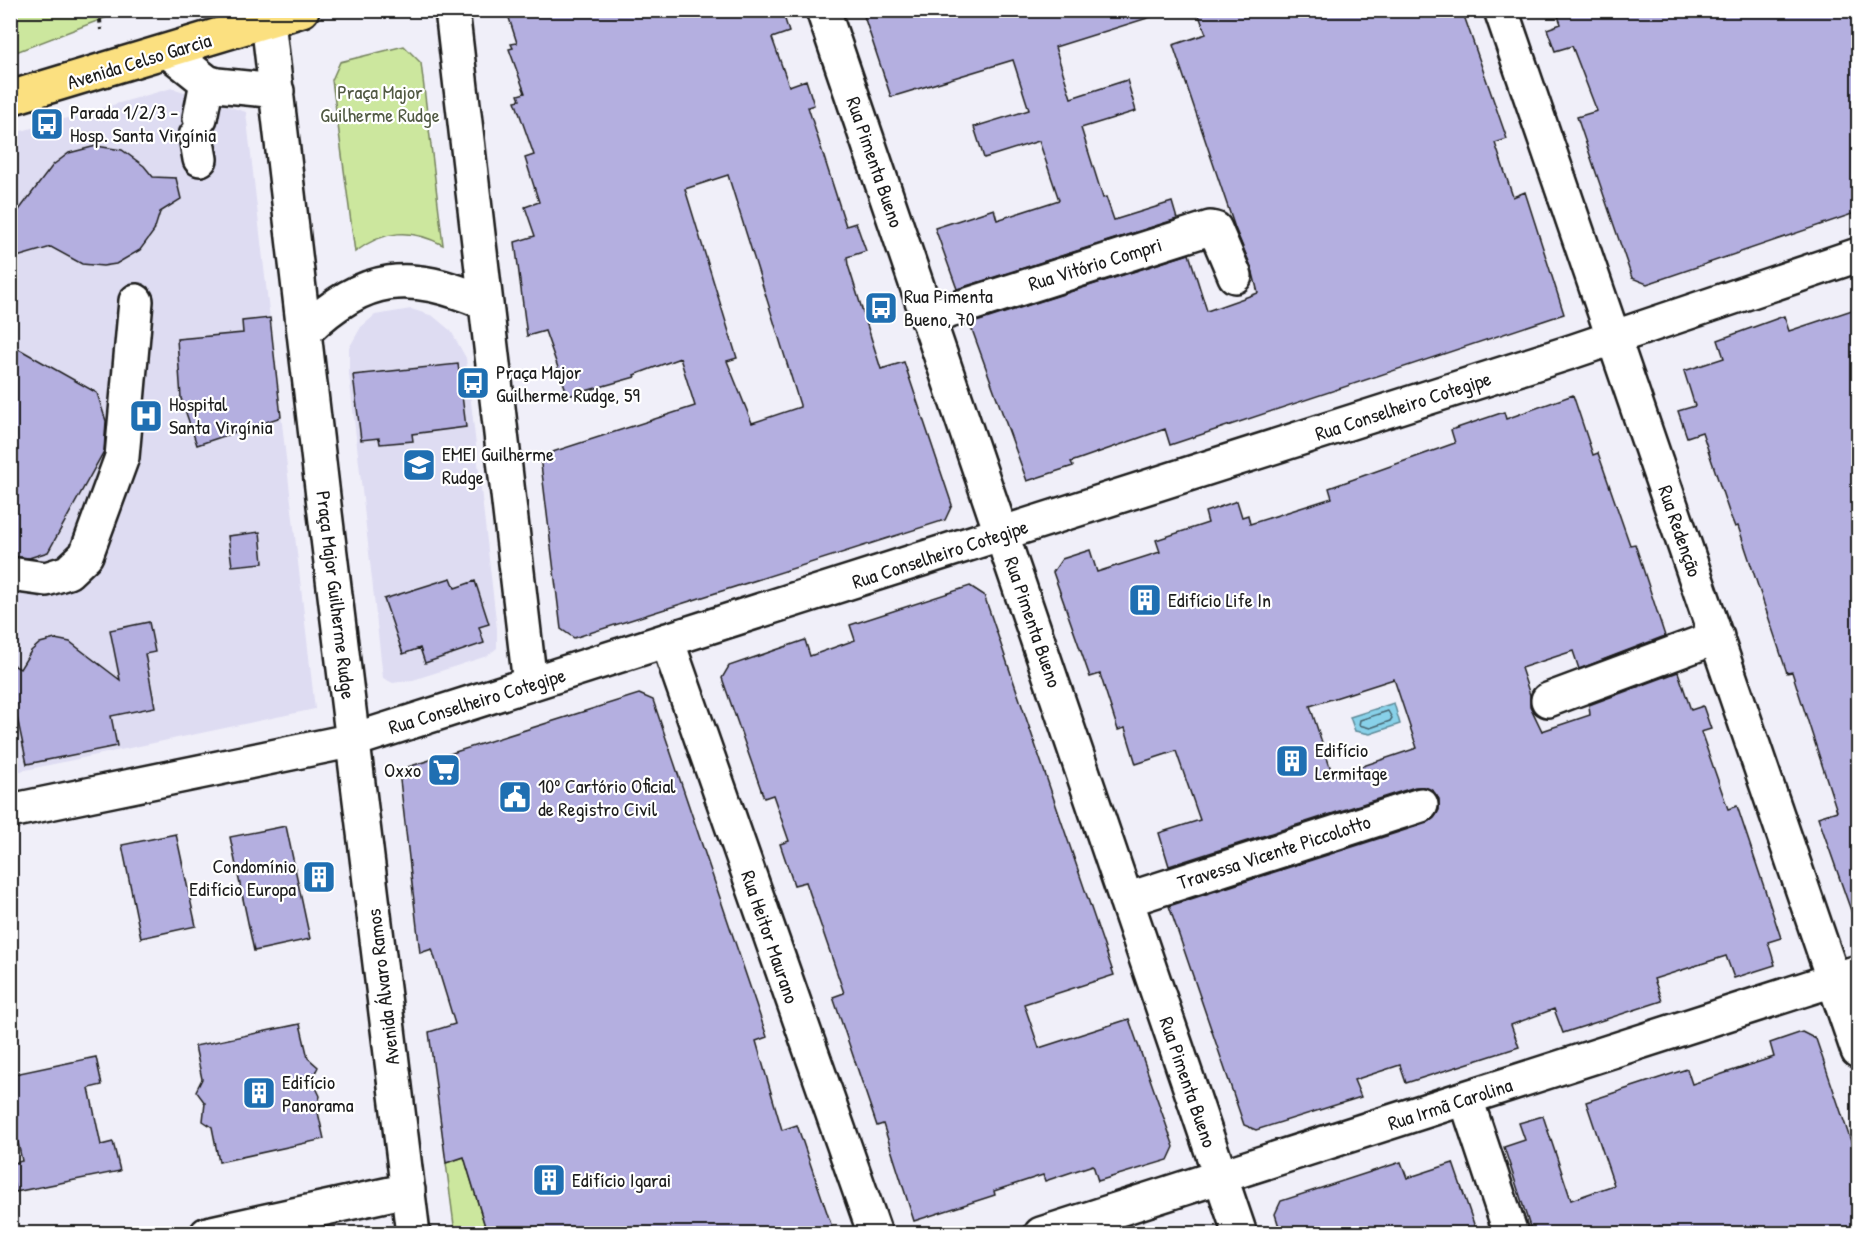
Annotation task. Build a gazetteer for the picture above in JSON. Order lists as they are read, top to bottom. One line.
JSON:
{"streets":{"main road":["Avenida Celso Garcia"],"street":["Rua Pimenta Bueno","Rua Vitório Compri","Rua Conselheiro Cotegipe","Rua Redenção","Praça Major Guilherme Rudge","Travessa Vicente Piccolotto","Rua Heitor Maurano","Avenida Álvaro Ramos","Rua Irmã Carolina"]},"crossings":[["Avenida Celso Garcia","Praça Major Guilherme Rudge"],["Rua Pimenta Bueno","Rua Vitório Compri"],["Rua Pimenta Bueno","Rua Conselheiro Cotegipe"],["Rua Pimenta Bueno","Travessa Vicente Piccolotto"],["Rua Pimenta Bueno","Rua Irmã Carolina"],["Rua Conselheiro Cotegipe","Rua Redenção"],["Rua Conselheiro Cotegipe","Praça Major Guilherme Rudge"],["Rua Conselheiro Cotegipe","Rua Heitor Maurano"],["Rua Conselheiro Cotegipe","Avenida Álvaro Ramos"],["Rua Redenção","Rua Irmã Carolina"],["Praça Major Guilherme Rudge","Avenida Álvaro Ramos"]],"parks":["Praça Major Guilherme Rudge"],"places":{"bus stop":["Parada 1/2/3 - Hosp. Santa Virgínia","Rua Pimenta Bueno, 70","Praça Major Guilherme Rudge, 59"],"hospital":["Hospital Santa Virgínia"],"school or university":["EMEI Guilherme Rudge"],"building":["Edifício Life In","Edifício Lermitage","Condomínio Edifício Europa","Edifício Panorama","Edifício Igarai"],"supermarket":["Oxxo"],"public building":["10º Cartório Oficial de Registro Civil"]}}
